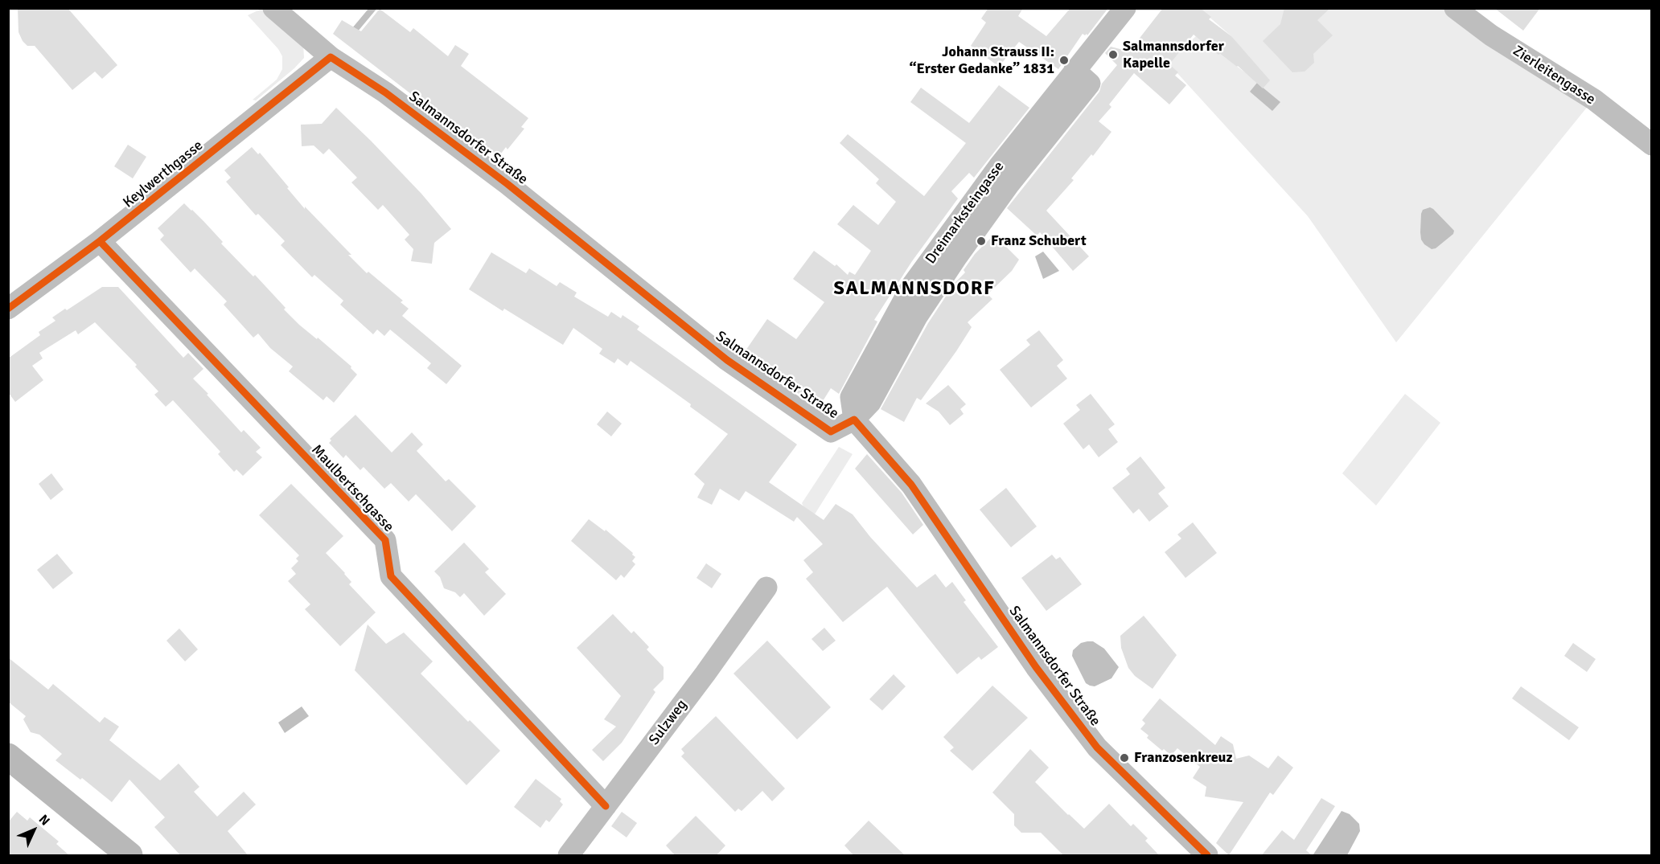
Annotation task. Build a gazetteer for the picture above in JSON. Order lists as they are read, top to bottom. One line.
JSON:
{"streets":{"street":["Zierleitengasse","Salmannsdorfer Straße","Keylwerthgasse","Dreimarksteingasse","Maulbertschgasse","Sulzweg"]},"crossings":[["Salmannsdorfer Straße","Keylwerthgasse"],["Salmannsdorfer Straße","Dreimarksteingasse"],["Keylwerthgasse","Maulbertschgasse"],["Maulbertschgasse","Sulzweg"]],"districts":["SALMANNSDORF"],"places":["Salmannsdorfer Kapelle","Johann Strauss II: “Erster Gedanke” 1831","Franz Schubert","Franzosenkreuz"],"north":"top right"}
